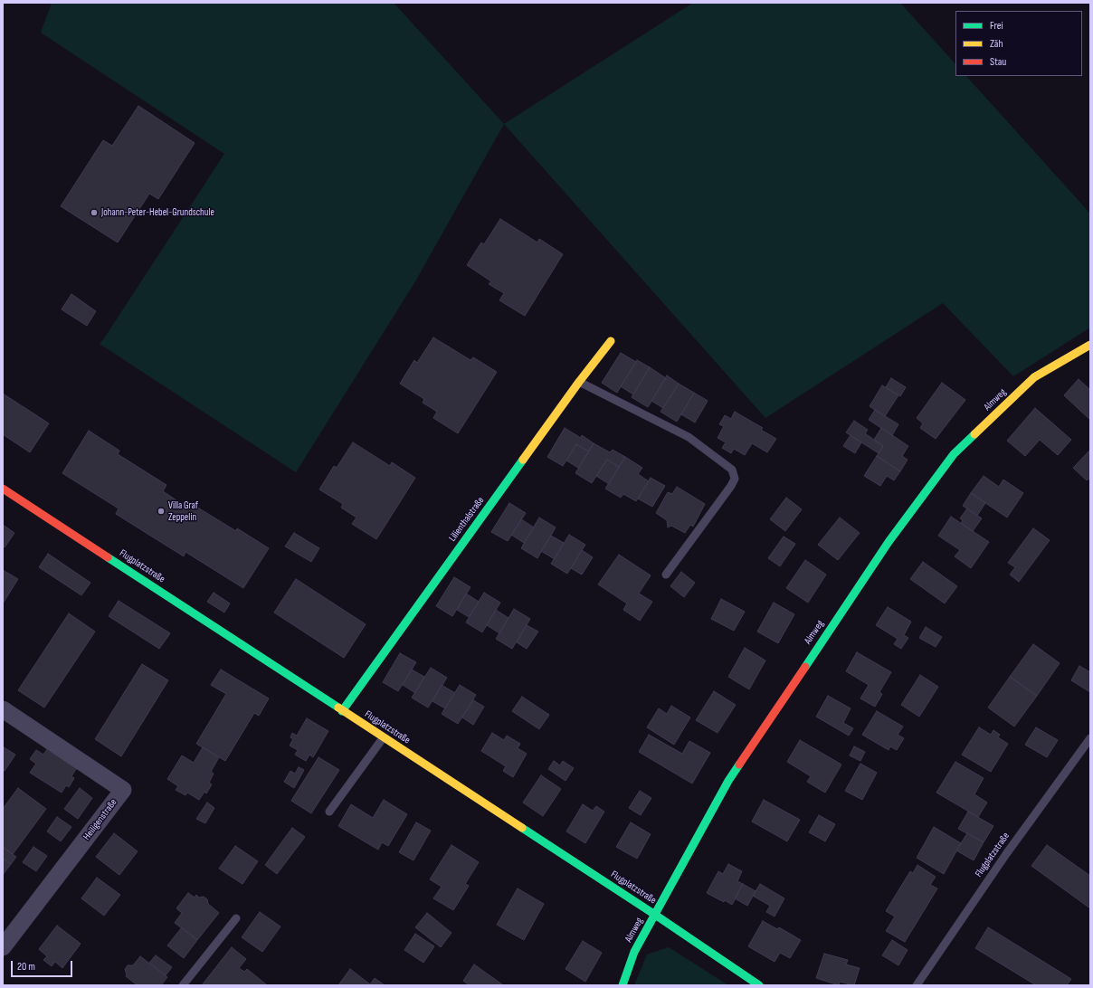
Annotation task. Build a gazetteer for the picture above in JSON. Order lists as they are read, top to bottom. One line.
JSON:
{"streets":{"street":["Almweg","Lilienthalstraße","Flugplatzstraße","Heiligenstraße"]},"crossings":[["Almweg","Flugplatzstraße"],["Lilienthalstraße","Flugplatzstraße"]],"places":["Johann-Peter-Hebel-Grundschule","Villa Graf Zeppelin"],"legend":["Frei","Zäh","Stau"],"scale_bar":"20 m"}
